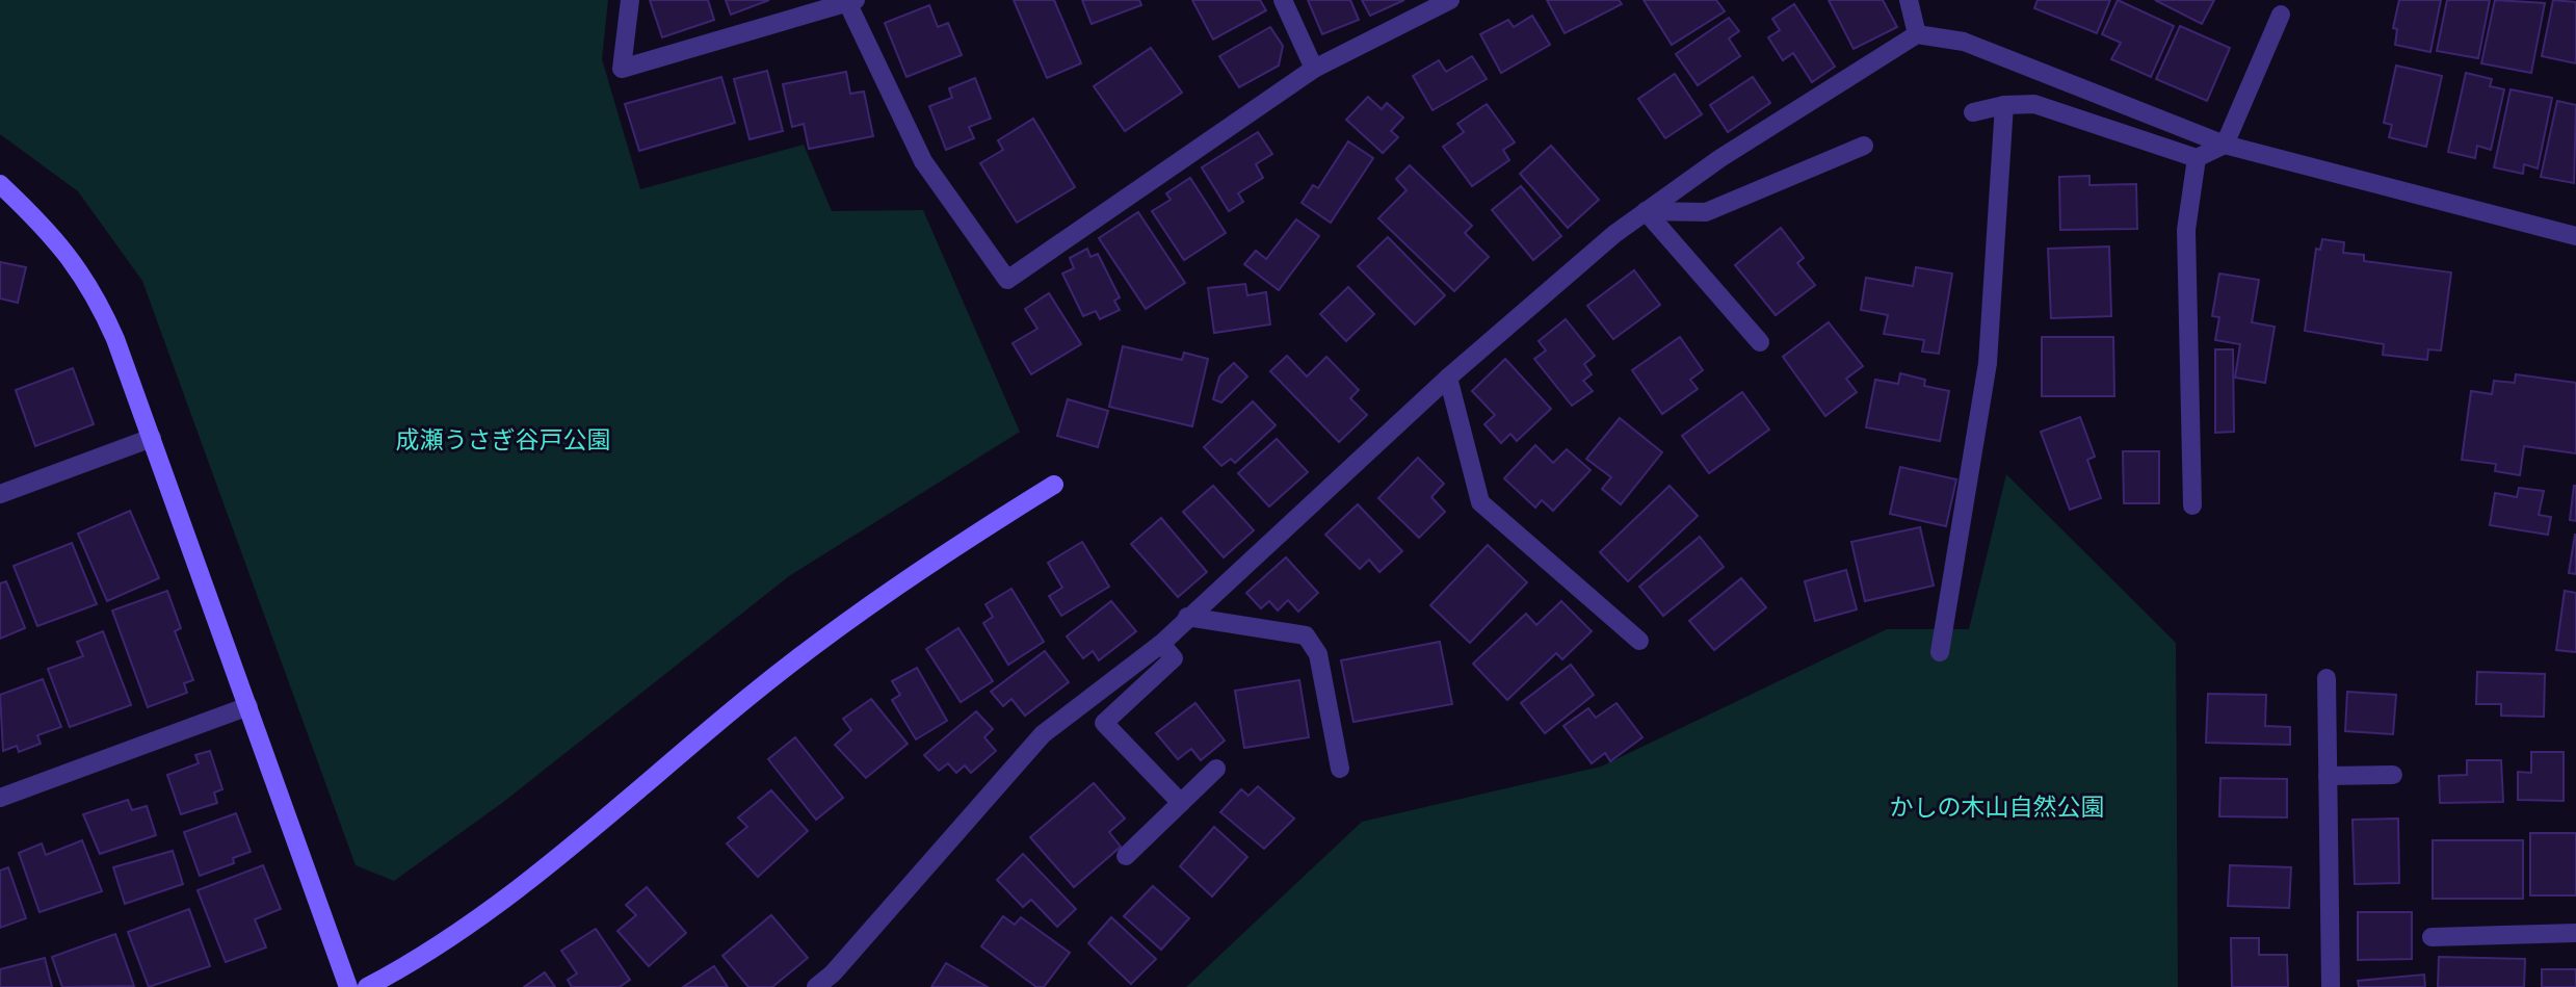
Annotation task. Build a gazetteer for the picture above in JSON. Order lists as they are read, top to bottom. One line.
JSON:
{"parks":["成瀬うさぎ谷戸公園","かしの木山自然公園"]}
